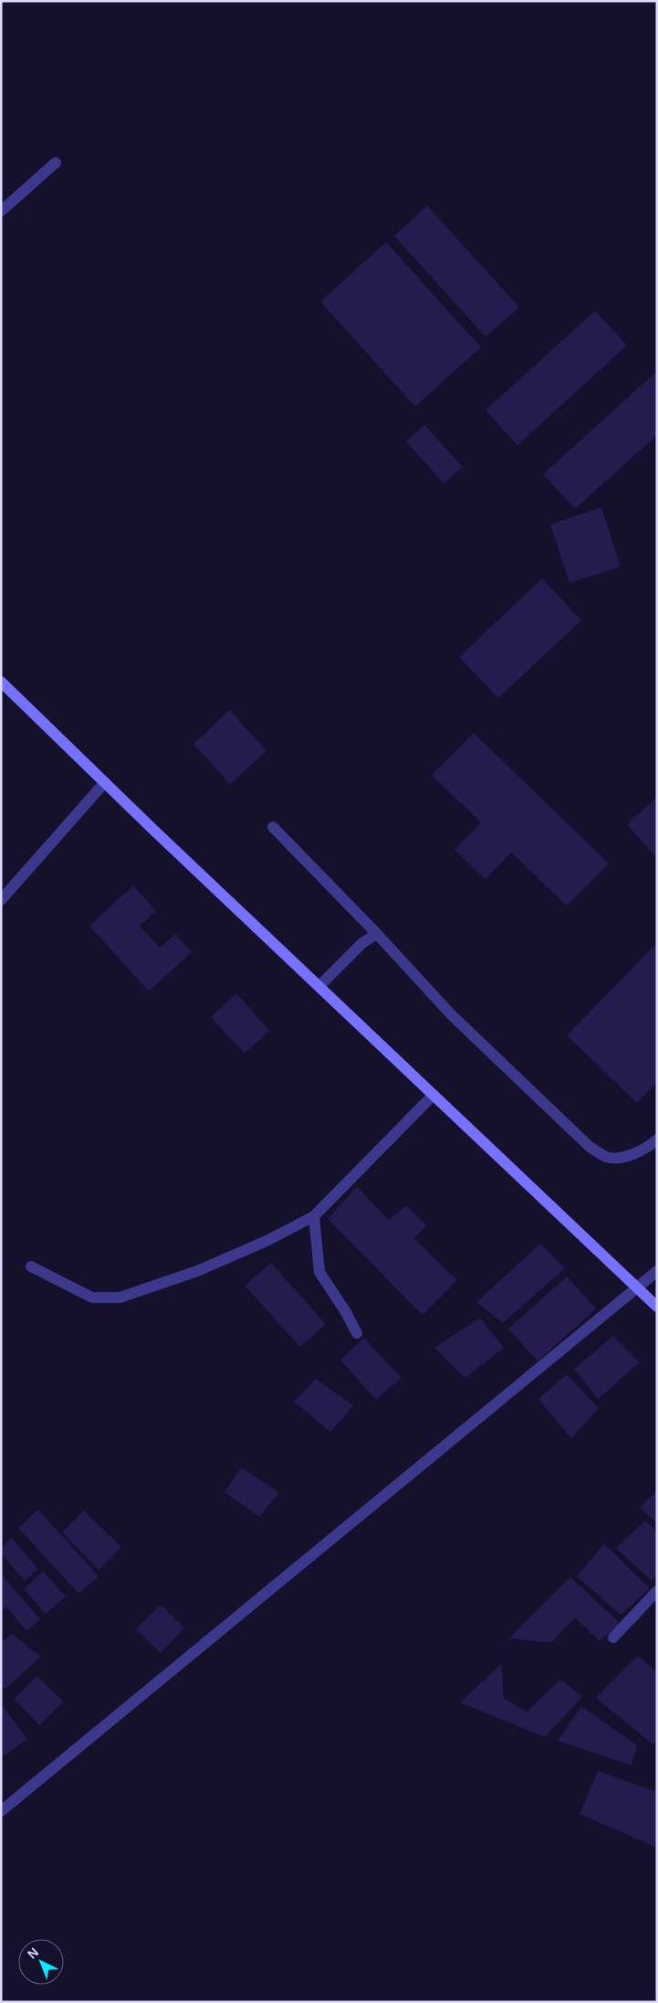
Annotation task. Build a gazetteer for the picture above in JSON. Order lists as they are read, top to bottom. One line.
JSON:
{"north":"top left"}
